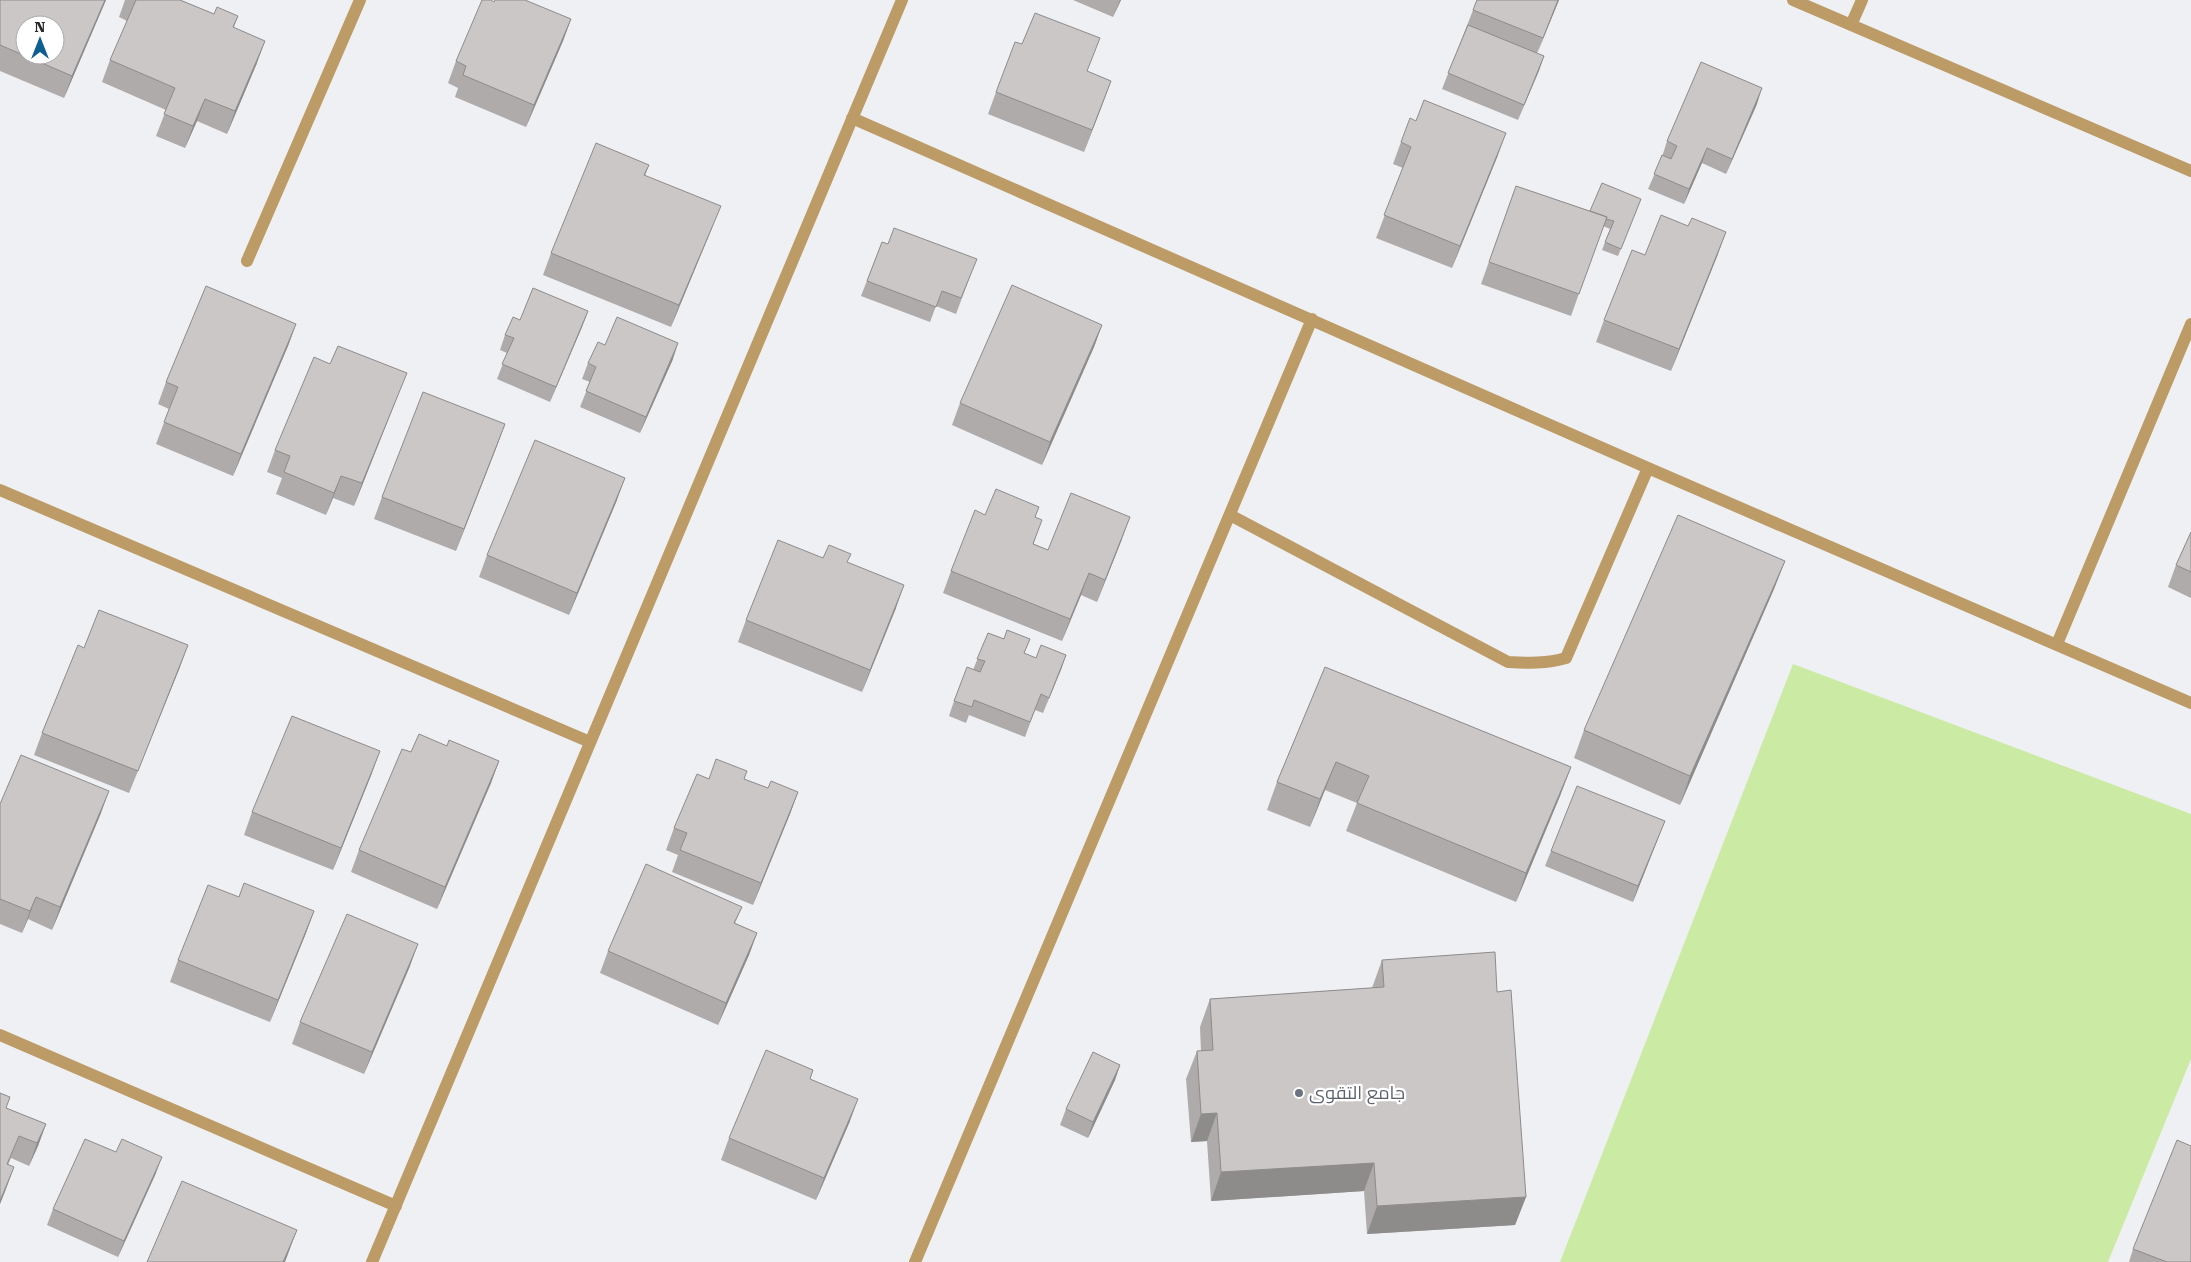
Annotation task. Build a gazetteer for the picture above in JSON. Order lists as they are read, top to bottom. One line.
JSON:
{"places":["جامع التقوى"],"north":"top"}
